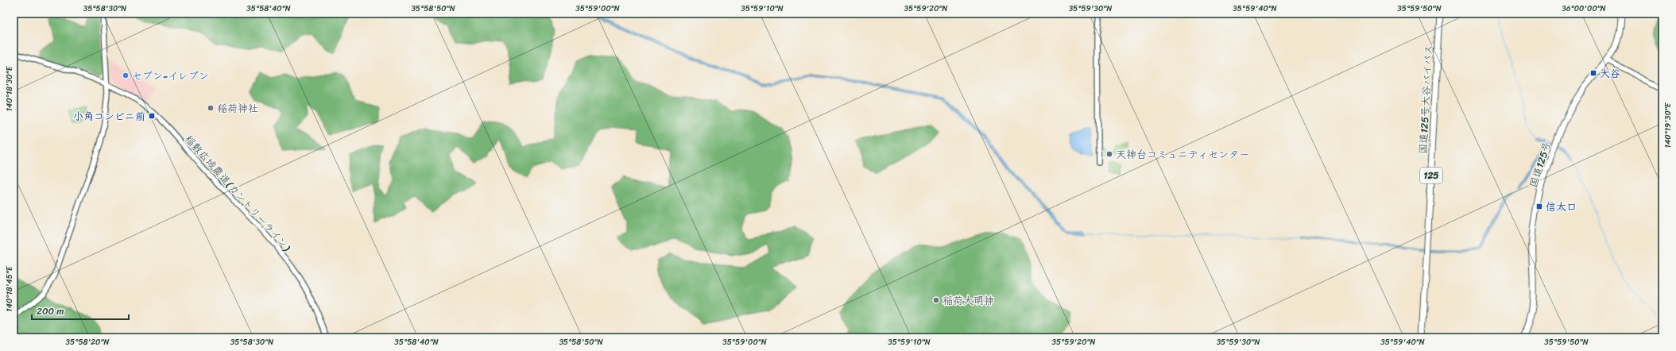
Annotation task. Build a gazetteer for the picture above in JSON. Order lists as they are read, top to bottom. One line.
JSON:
{"streets":{"highway":["国道125号大谷バイパス","国道125号","125"],"street":["稲敷広域農道(カントリーライン)"]},"places":{"transit":["大谷","小角コンビニ前","信太口"],"other":["セブン-イレブン","稲荷神社","天神台コミュニティセンター","稲荷大明神"]},"scale_bar":"200 m","coordinates":["35°58'30\"N","35°58'40\"N","35°58'50\"N","35°59'00\"N","35°59'10\"N","35°59'20\"N","35°59'30\"N","35°59'40\"N","35°59'50\"N","36°00'00\"N","140°18'30\"E","140°19'30\"E","140°18'45\"E","35°58'20\"N"]}
